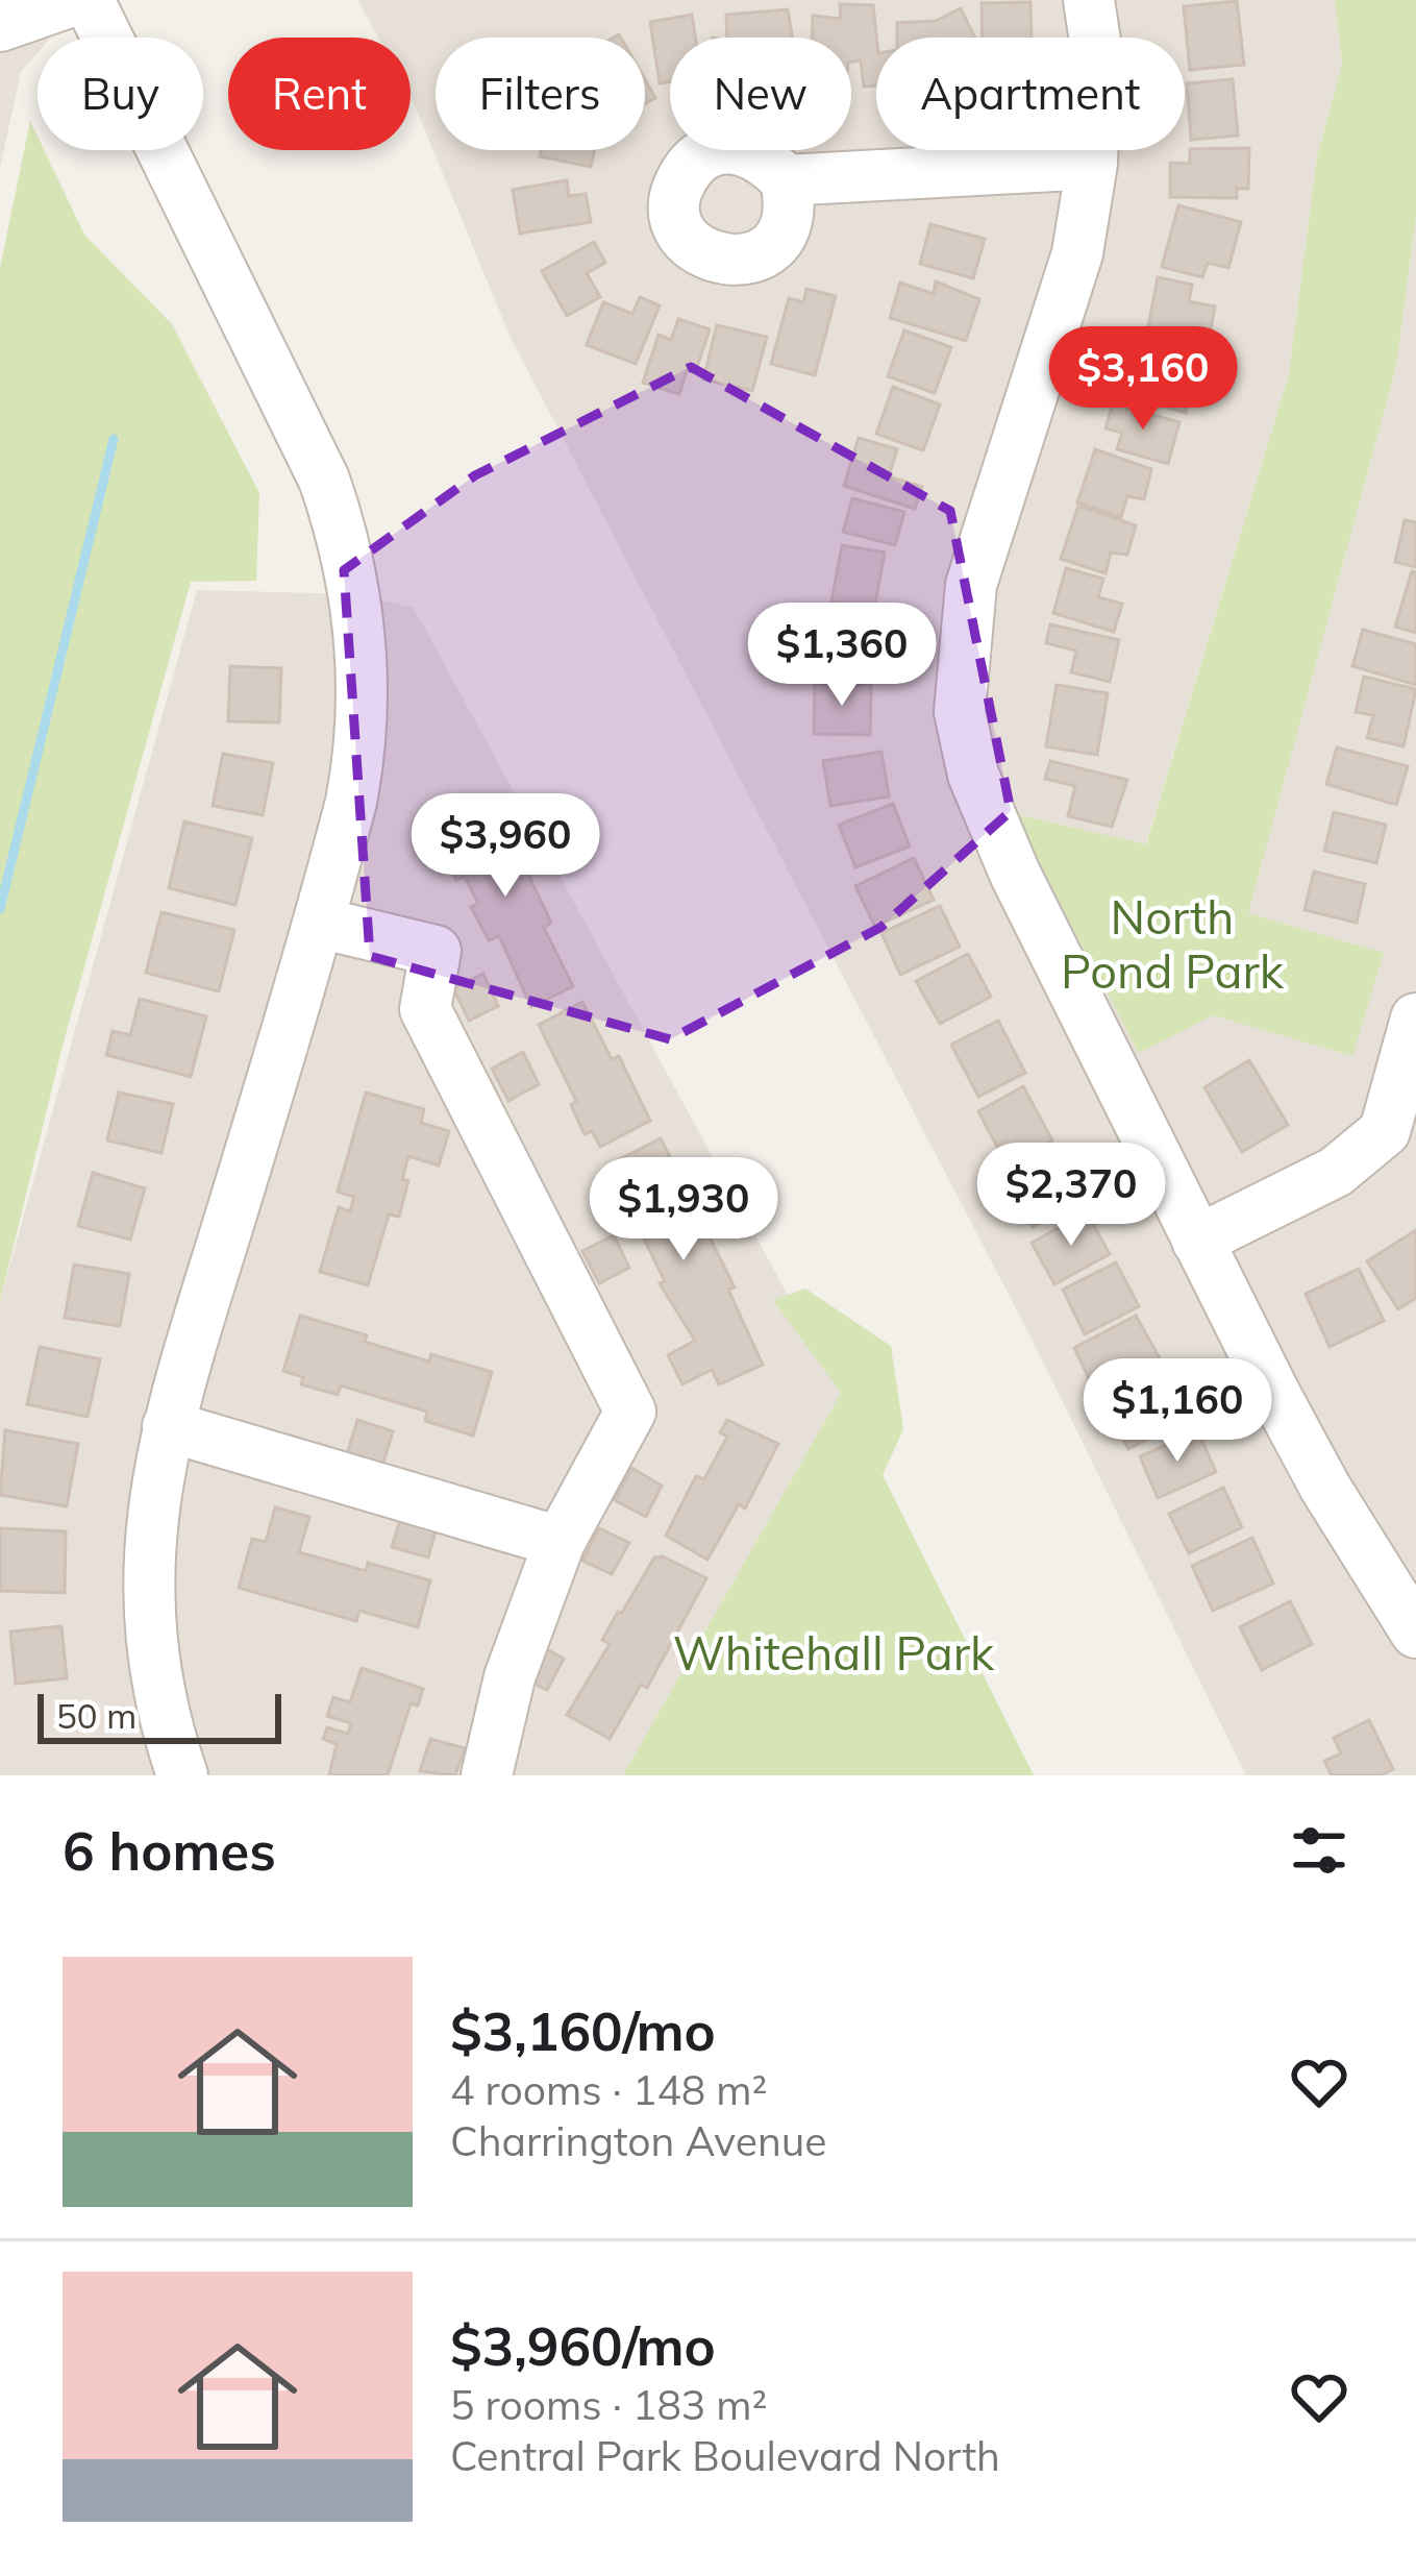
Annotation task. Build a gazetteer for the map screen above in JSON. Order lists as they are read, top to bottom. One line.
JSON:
{"parks":["North Pond Park","Whitehall Park"],"scale_bar":"50 m","page":{"chip":["Buy","Rent","Filters","New","Apartment"],"price":["$3,160","$1,360","$3,960","$2,370","$1,930","$1,160"],"scale":"50 m","heading":"6 homes","list":[{"name":"$3,160/mo","note":"4 rooms · 148 m² · Charrington Avenue"},{"name":"$3,960/mo","note":"5 rooms · 183 m² · Central Park Boulevard North"}]}}
